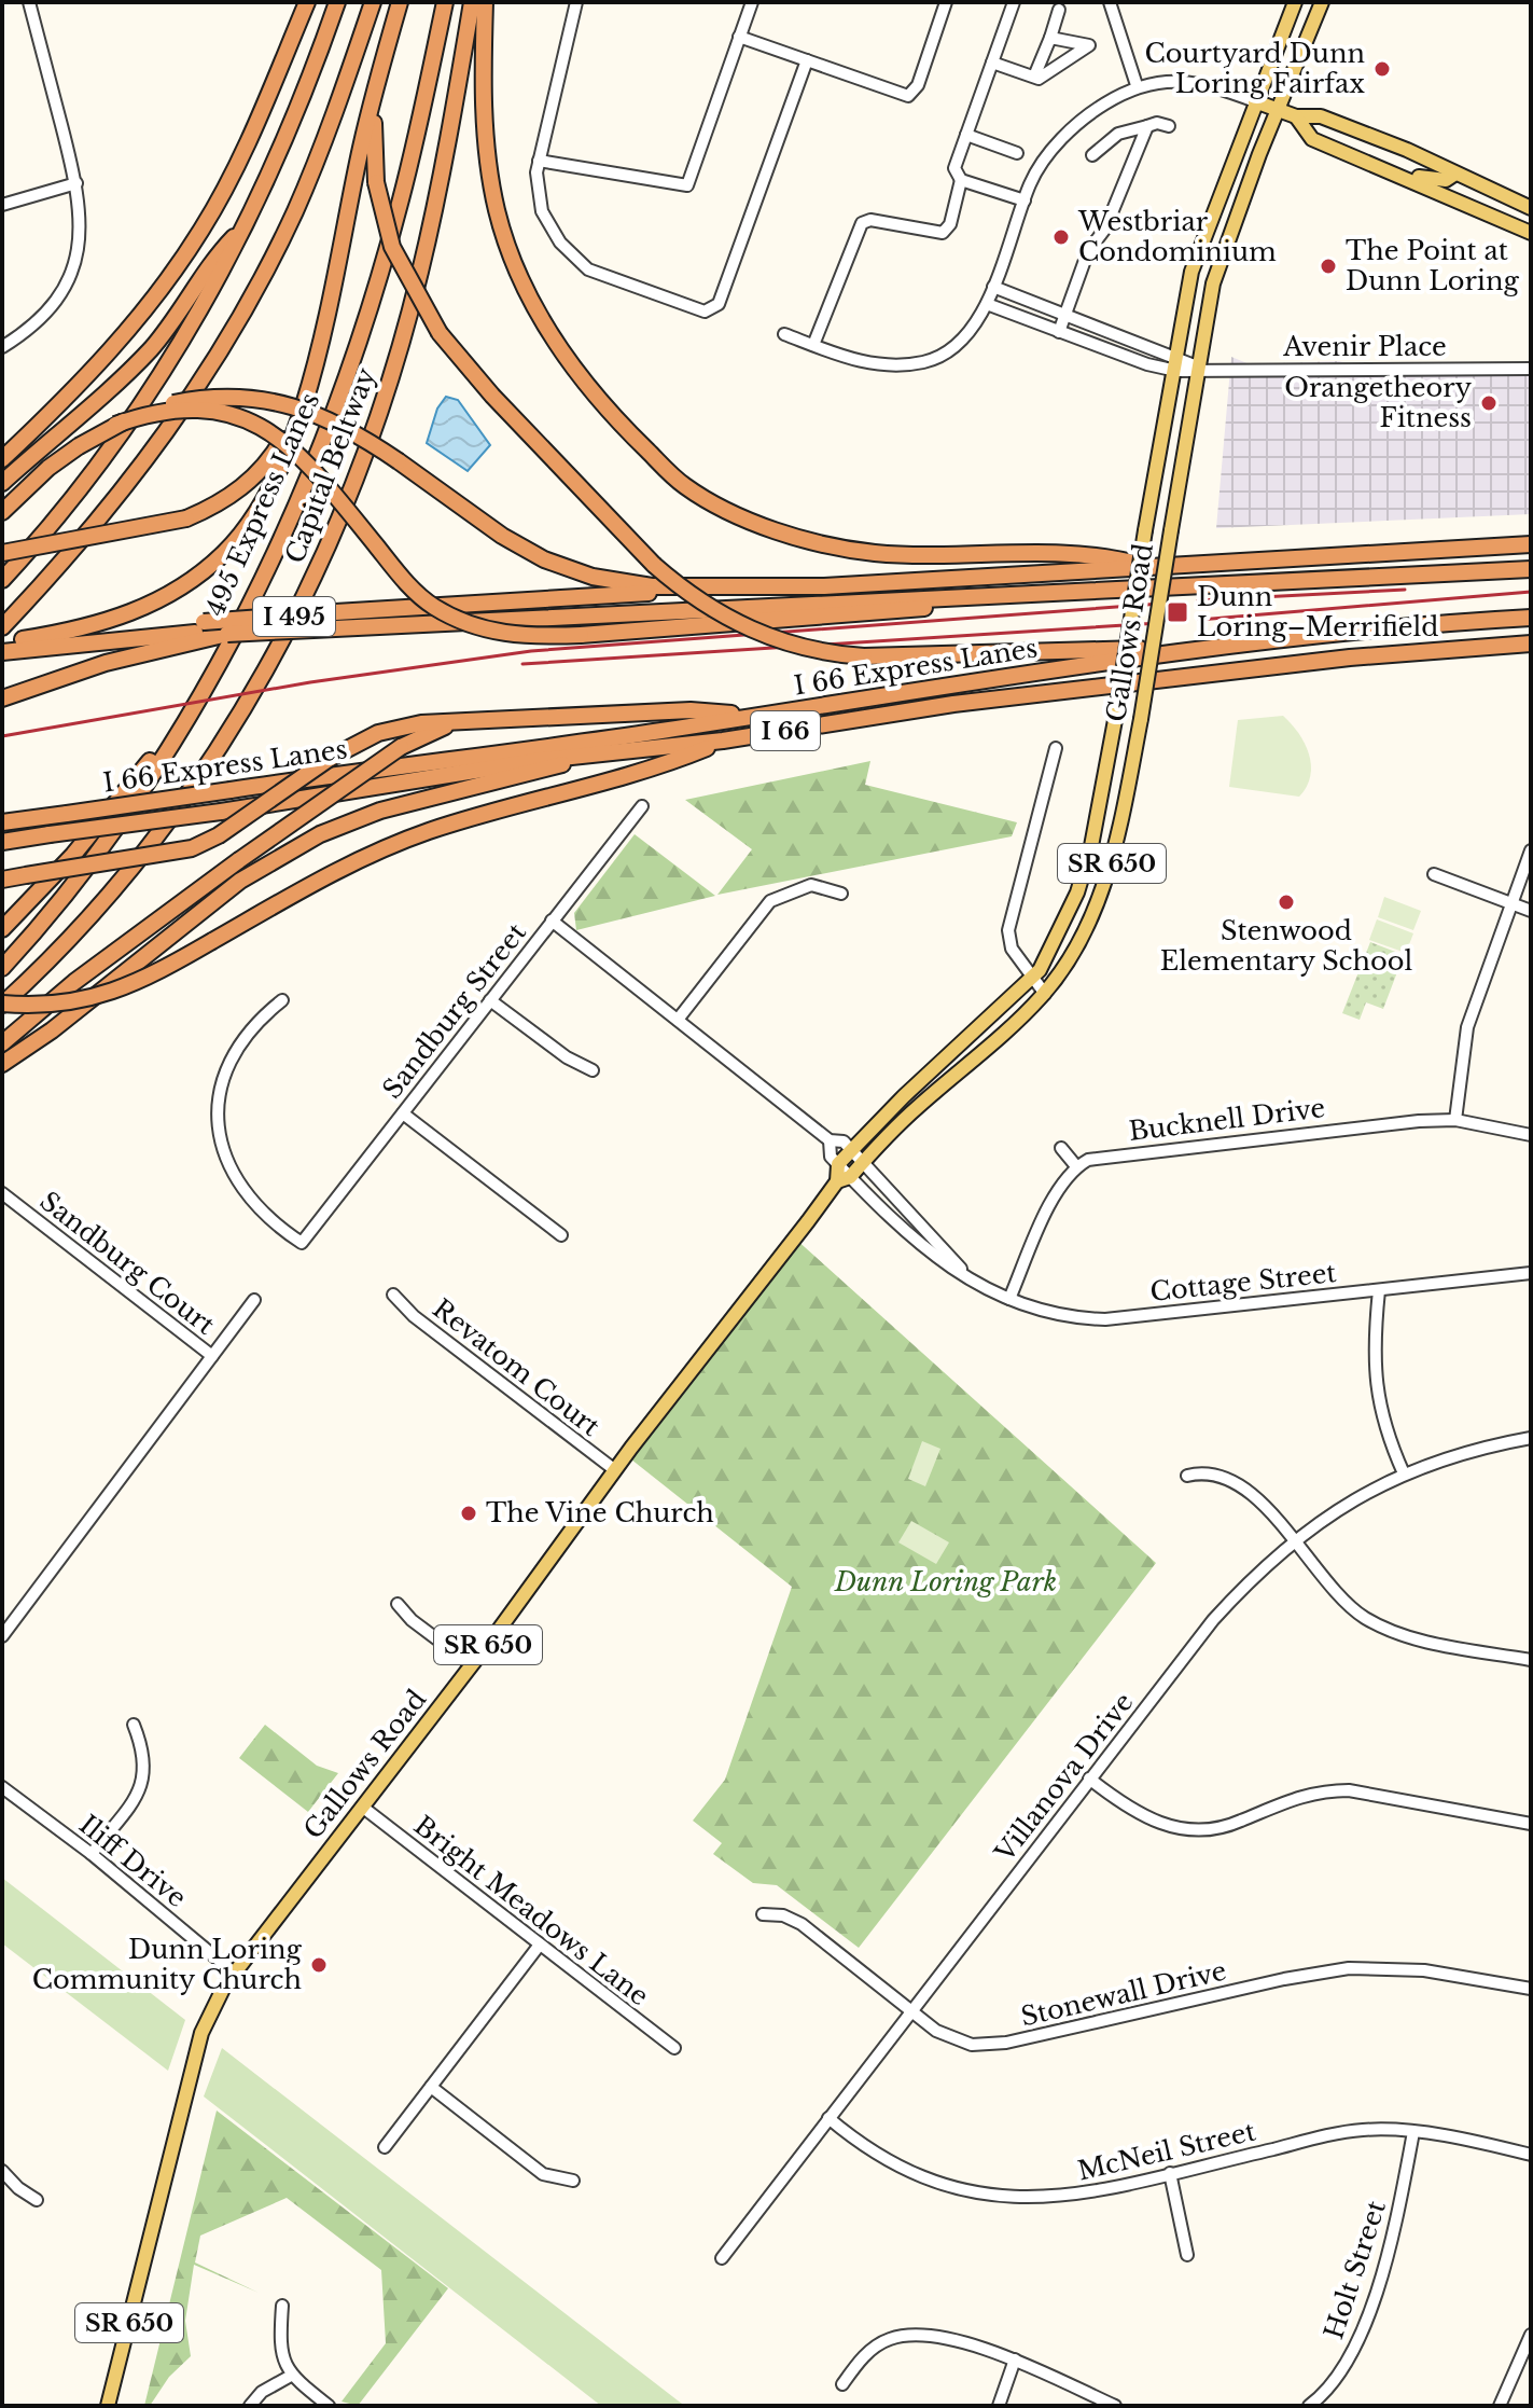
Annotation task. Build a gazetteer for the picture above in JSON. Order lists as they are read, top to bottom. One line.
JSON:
{"streets":{"highway":["Capital Beltway","495 Express Lanes","I 495","I 66 Express Lanes","I 66"],"main road":["Gallows Road","SR 650"],"street":["Avenir Place","Sandburg Street","Bucknell Drive","Sandburg Court","Cottage Street","Revatom Court","Villanova Drive","Iliff Drive","Bright Meadows Lane","Stonewall Drive","McNeil Street","Holt Street"]},"crossings":[["Avenir Place","Gallows Road"],["Gallows Road","Cottage Street"],["Gallows Road","Revatom Court"],["Gallows Road","Iliff Drive"],["Gallows Road","Bright Meadows Lane"],["Sandburg Street","Cottage Street"],["Villanova Drive","Stonewall Drive"],["Villanova Drive","McNeil Street"],["McNeil Street","Holt Street"]],"parks":["Dunn Loring Park"],"places":{"other":["Courtyard Dunn Loring Fairfax","Westbriar Condominium","The Point at Dunn Loring","Orangetheory Fitness","Stenwood Elementary School","The Vine Church","Dunn Loring Community Church"],"transit":["Dunn Loring–Merrifield"]}}
